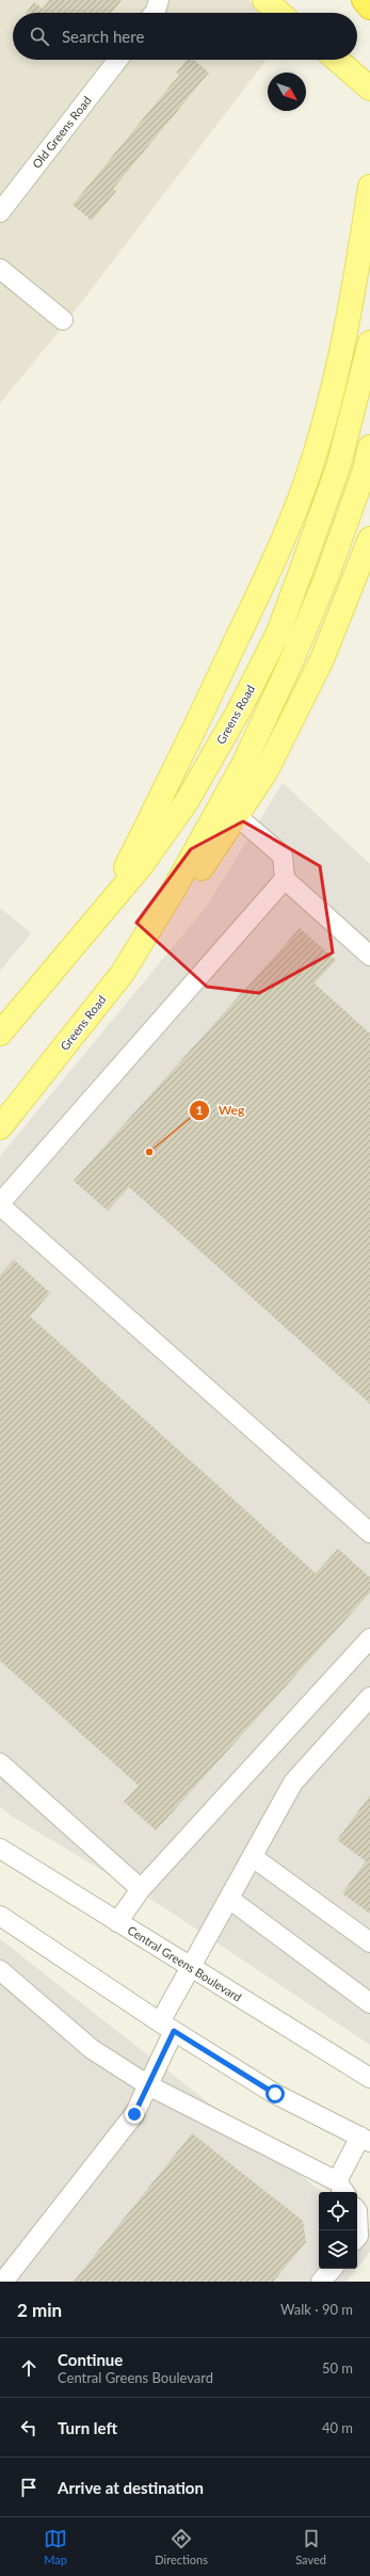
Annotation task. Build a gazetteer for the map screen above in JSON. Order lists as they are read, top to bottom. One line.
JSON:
{"streets":{"main road":["Greens Road"],"street":["Old Greens Road","Central Greens Boulevard"]},"places":["Weg"],"north":"bottom right","page":{"search":"Search here","heading":["2 min","Walk · 90 m"],"list":[["Continue","Central Greens Boulevard","50 m"],["Turn left","40 m"],"Arrive at destination"],"nav":["Map","Directions","Saved"]}}
